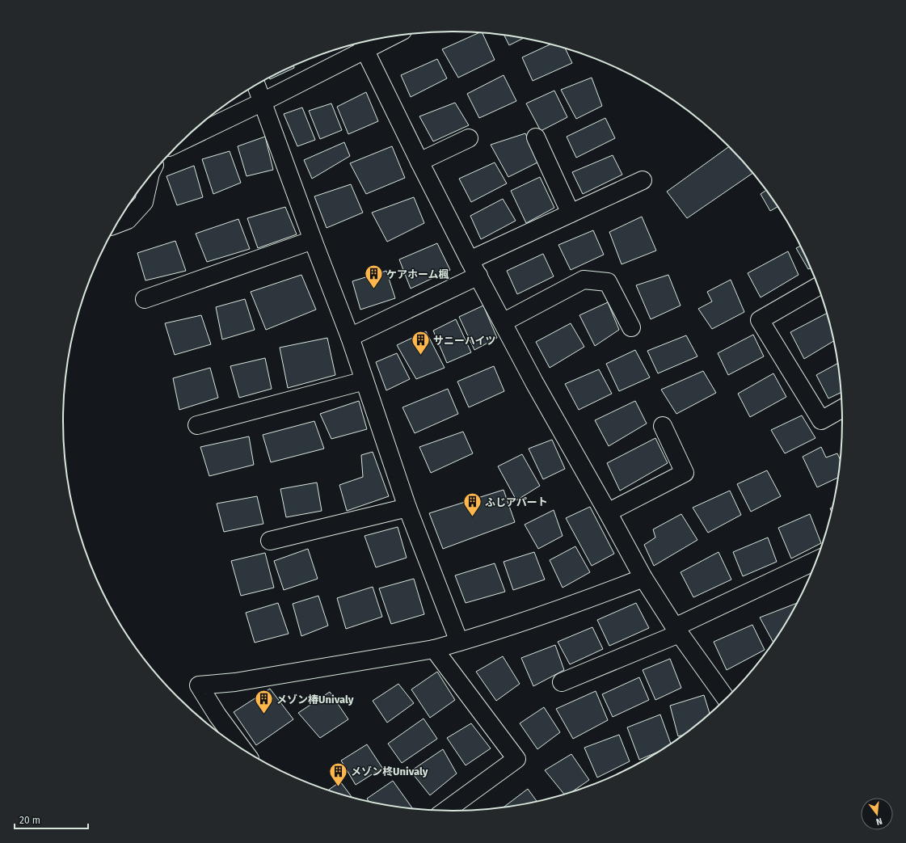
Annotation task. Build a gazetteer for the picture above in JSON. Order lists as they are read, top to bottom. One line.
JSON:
{"places":{"building":["ケアホーム楓","サニーハイツ","ふじアパート","メゾン椿Univaly","メゾン柊Univaly"]},"scale_bar":"20 m","north":"bottom"}
